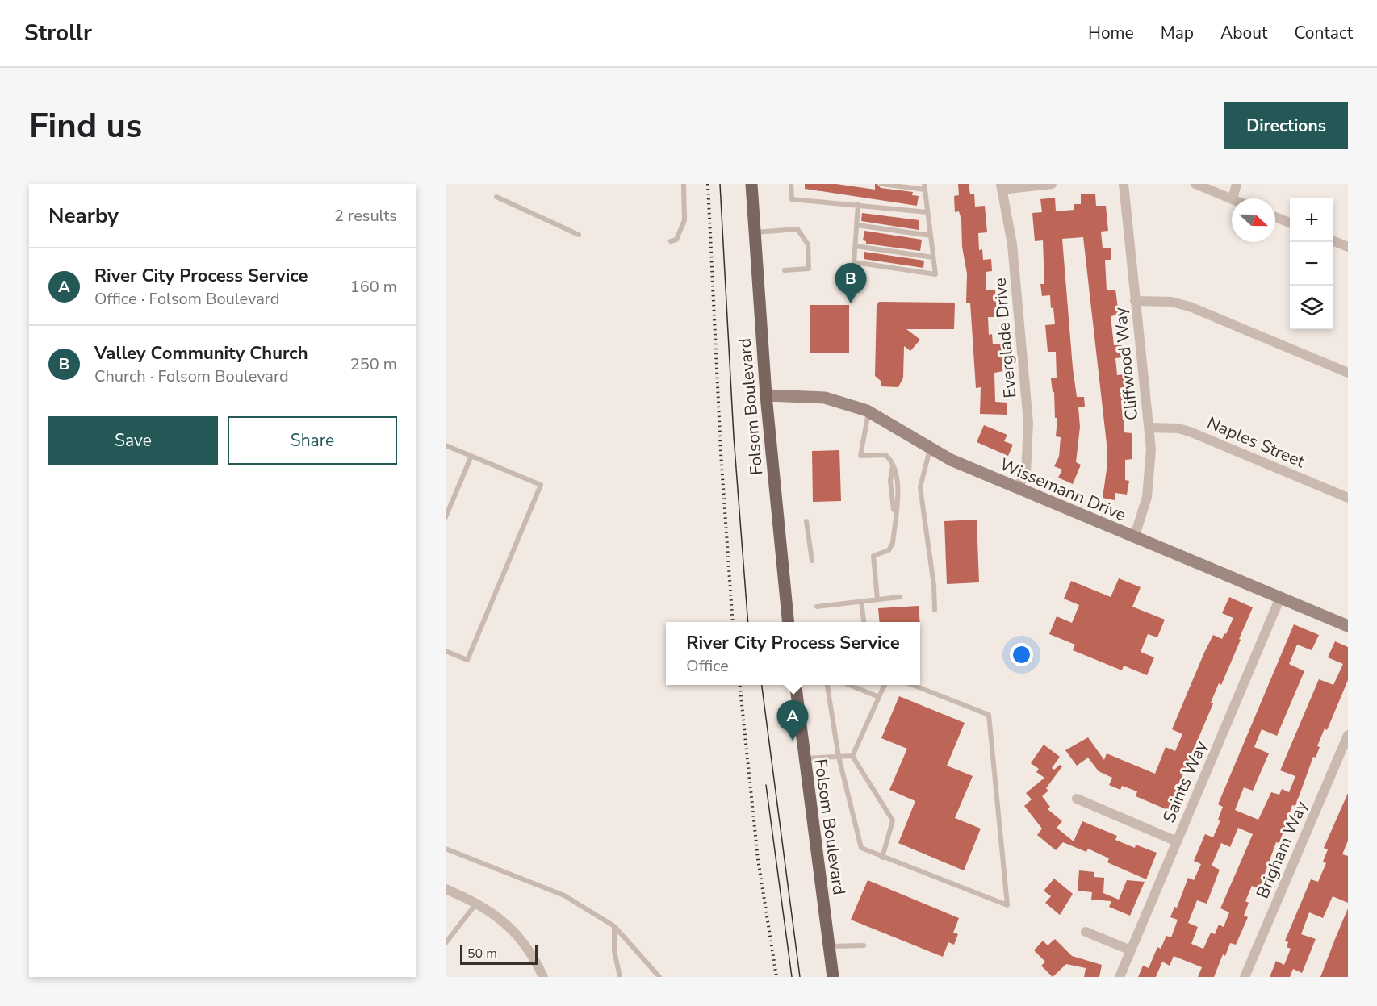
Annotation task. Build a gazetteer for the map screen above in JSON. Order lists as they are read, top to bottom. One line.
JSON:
{"streets":{"main road":["Folsom Boulevard"],"street":["Everglade Drive","Cliffwood Way","Naples Street","Wissemann Drive","Saints Way","Brigham Way"]},"crossings":[["Everglade Drive","Wissemann Drive"],["Cliffwood Way","Naples Street"],["Cliffwood Way","Wissemann Drive"],["Folsom Boulevard","Wissemann Drive"],["Wissemann Drive","Saints Way"]],"scale_bar":"50 m","north":"right","page":{"header":"Strollr","nav":["Home","Map","About","Contact"],"buttons":["Directions",["Save","Share"]],"title":"Find us","heading":["Nearby","2 results"],"map_buttons":["+","−"],"list":[{"mark":"A","name":"River City Process Service","note":"Office · Folsom Boulevard","value":"160 m"},{"mark":"B","name":"Valley Community Church","note":"Church · Folsom Boulevard","value":"250 m"}],"pins":["B","A"],"popup":["River City Process Service","Office"],"scale":"50 m"}}
